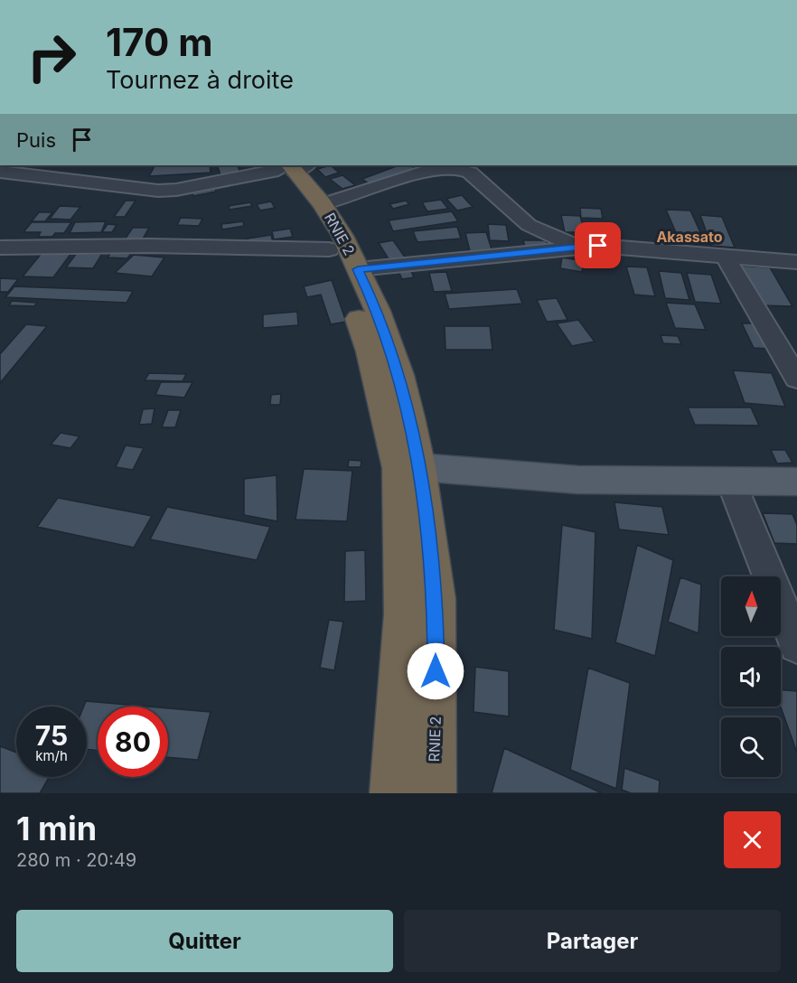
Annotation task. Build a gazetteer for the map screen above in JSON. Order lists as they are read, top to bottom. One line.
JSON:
{"streets":{"highway":["RNIE 2"]},"districts":["Akassato"],"north":"top","page":{"turn":["170 m","Tournez à droite"],"then":"Puis","speed":"75 km/h","limit":"80","heading":["1 min","280 m · 20:49"],"buttons":["Quitter","Partager"]}}
